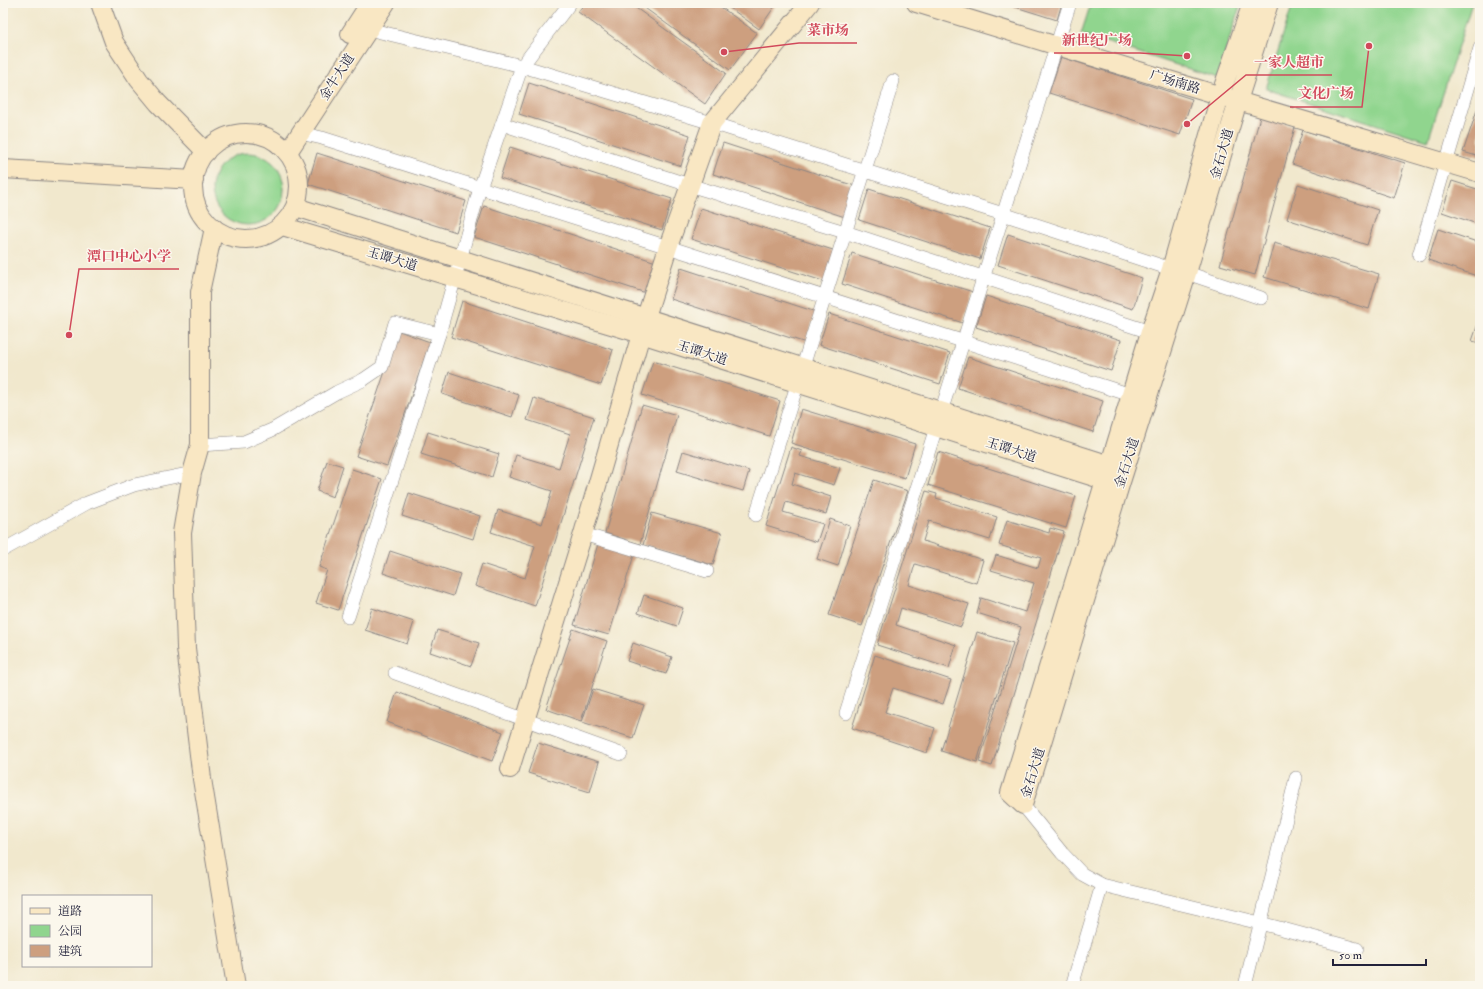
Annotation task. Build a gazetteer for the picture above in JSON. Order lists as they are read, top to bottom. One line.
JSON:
{"streets":{"main road":["金牛大道","广场南路","金石大道","玉谭大道"]},"crossings":[["金牛大道","玉谭大道"],["广场南路","金石大道"],["金石大道","玉谭大道"]],"places":["文化广场","菜市场","新世纪广场","一家人超市","潭口中心小学"],"legend":["道路","公园","建筑"],"scale_bar":"50 m"}
